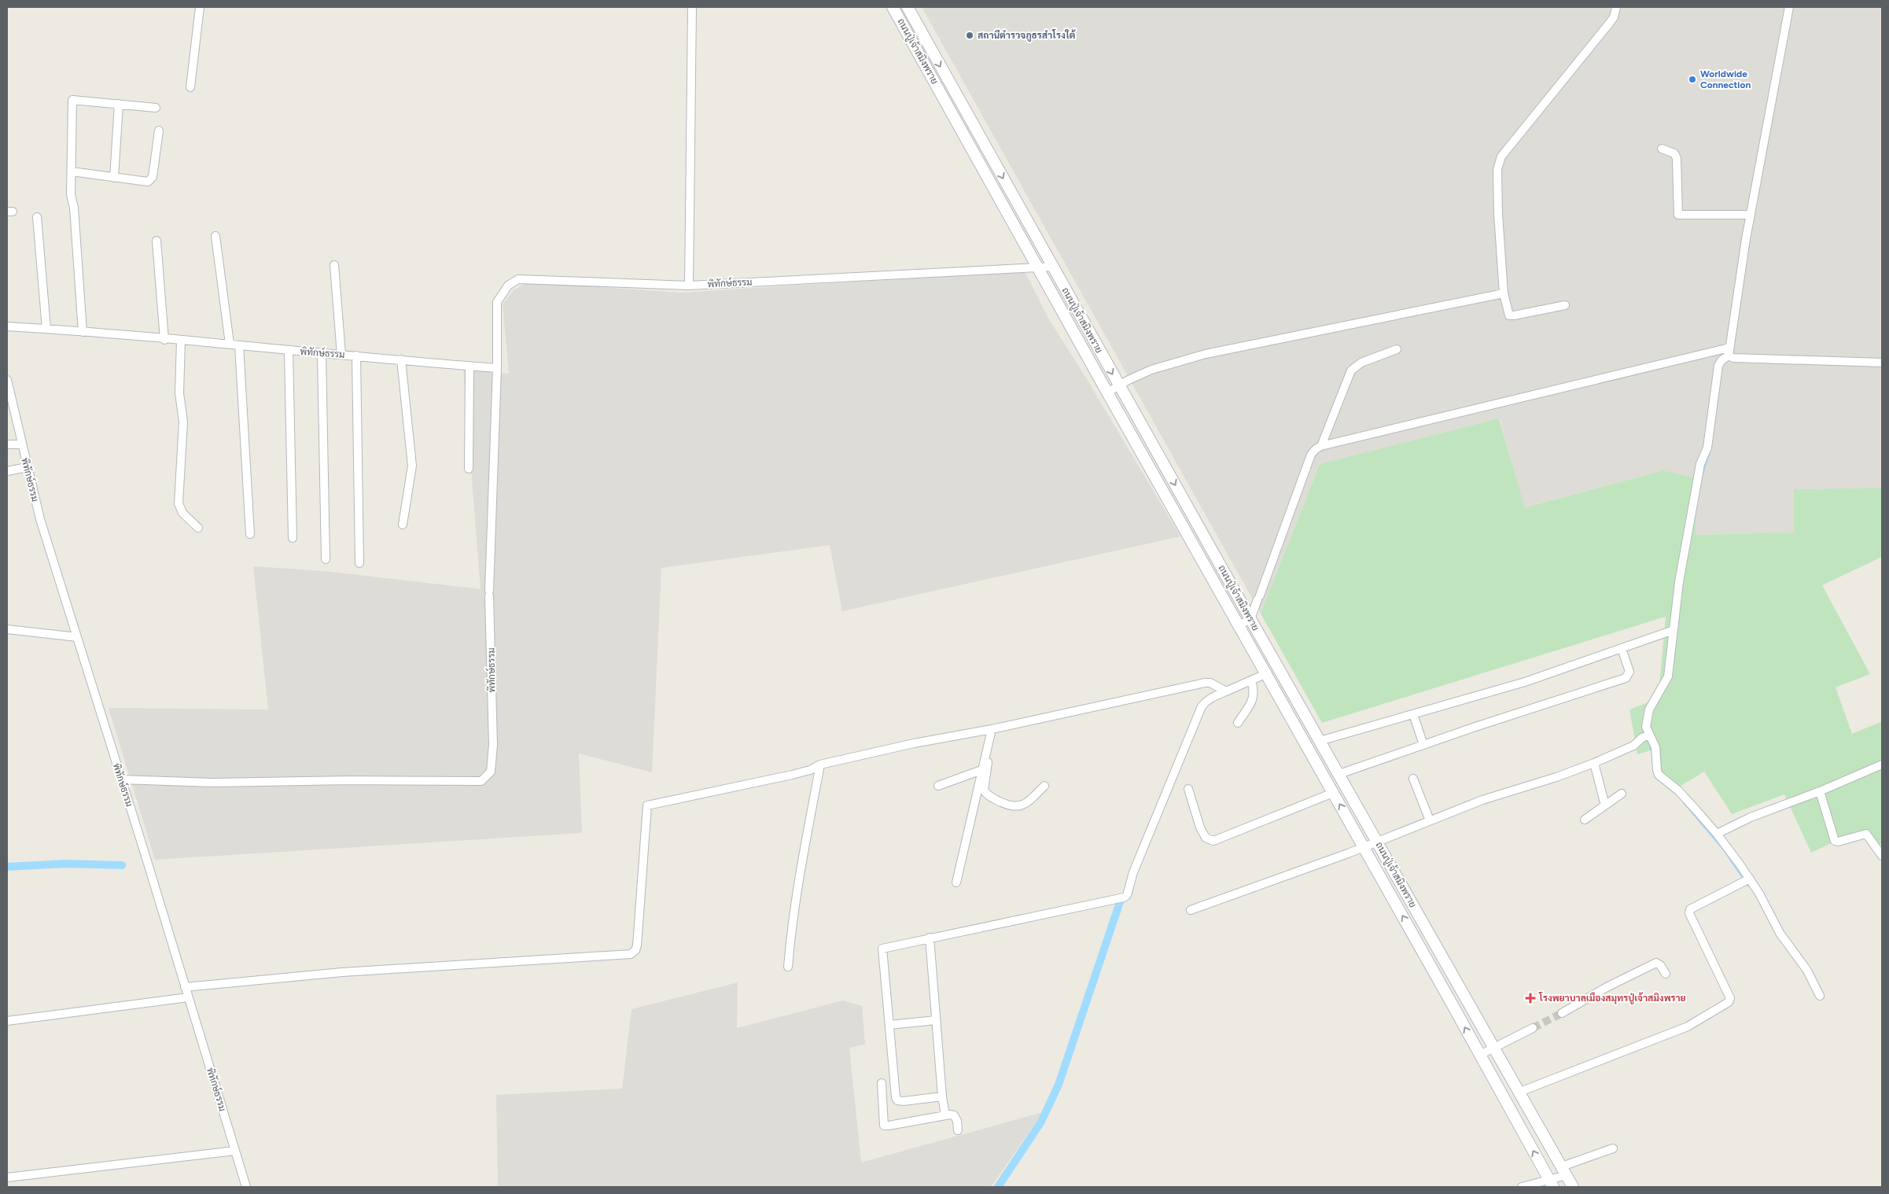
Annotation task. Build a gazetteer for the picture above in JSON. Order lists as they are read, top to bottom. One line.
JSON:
{"streets":{"main road":["ถนนปู่เจ้าสมิงพราย"],"street":["พิทักษ์ธรรม"]},"crossings":[["ถนนปู่เจ้าสมิงพราย","พิทักษ์ธรรม"]],"places":{"other":["สถานีตำรวจภูธรสำโรงใต้","Worldwide Connection"],"health":["โรงพยาบาลเมืองสมุทรปู่เจ้าสมิงพราย"]}}
